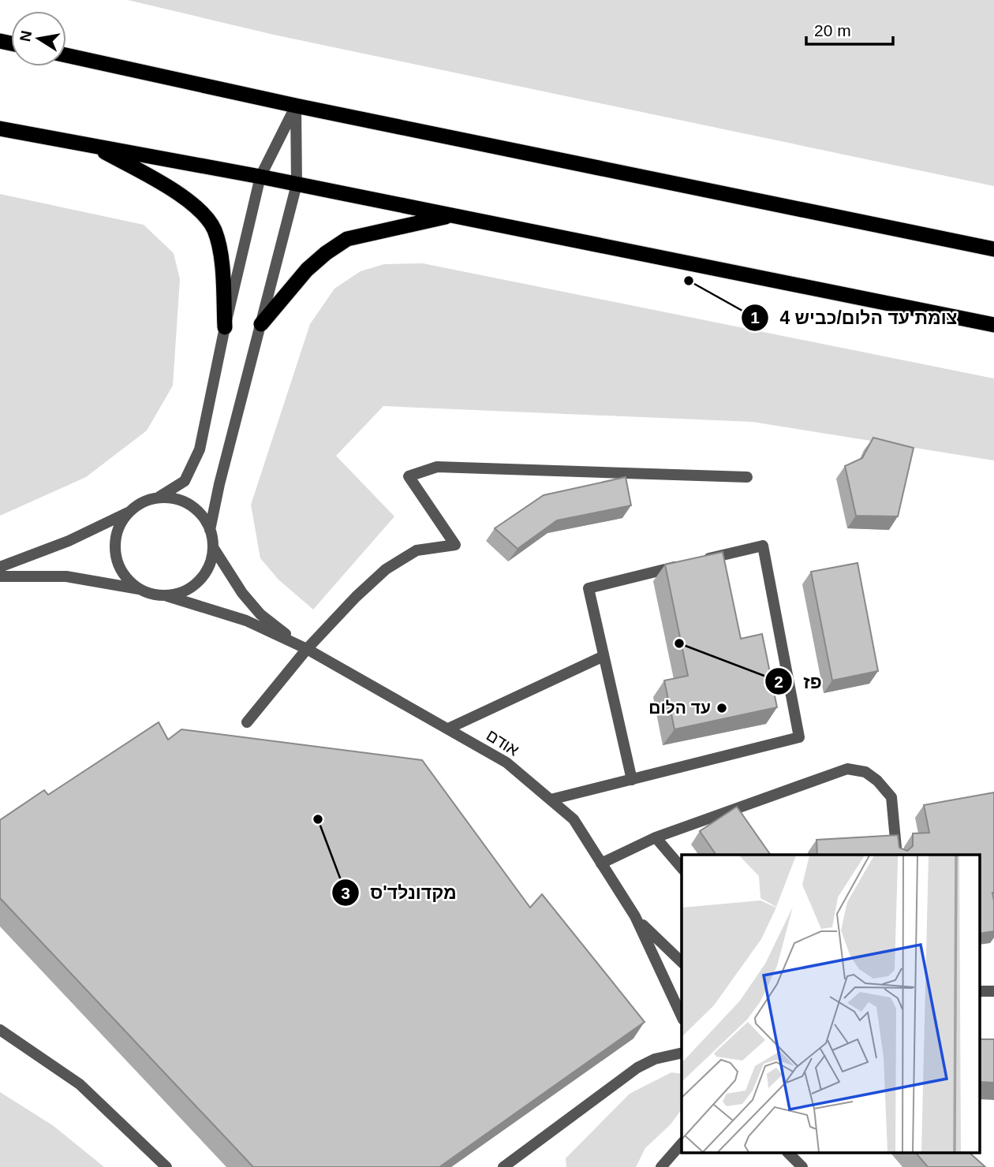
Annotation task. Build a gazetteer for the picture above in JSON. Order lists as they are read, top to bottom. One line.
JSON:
{"streets":{"street":["אודם"]},"places":["צומת עד הלום/כביש 4","פז","עד הלום","מקדונלד'ס"],"scale_bar":"20 m","north":"left"}
